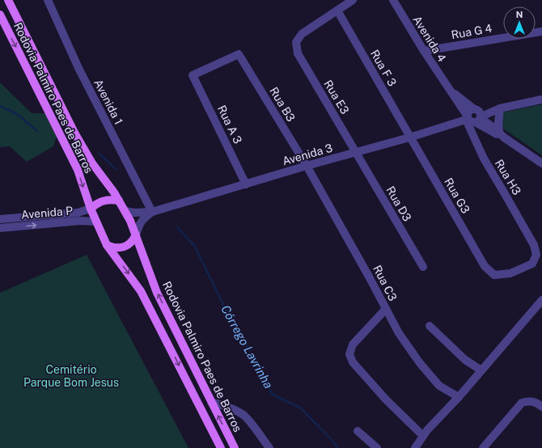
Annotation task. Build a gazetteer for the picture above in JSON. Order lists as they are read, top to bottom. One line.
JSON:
{"streets":{"main road":["Rodovia Palmiro Paes de Barros"],"street":["Rua G 4","Avenida 4","Rua F 3","Rua E3","Avenida 1","Rua B3","Rua A 3","Avenida 3","Rua H3","Rua G3","Rua D3","Avenida P","Rua C3"]},"crossings":[["Rua G 4","Avenida 4"],["Avenida 4","Avenida 3"],["Avenida 4","Rua H3"],["Rua F 3","Rua E3"],["Rua F 3","Avenida 3"],["Rua F 3","Rua G3"],["Rua E3","Avenida 3"],["Rua E3","Rua D3"],["Rodovia Palmiro Paes de Barros","Avenida P"],["Avenida 1","Avenida 3"],["Rua B3","Rua A 3"],["Rua B3","Avenida 3"],["Rua B3","Rua C3"],["Rua A 3","Avenida 3"],["Avenida 3","Rua H3"],["Avenida 3","Rua G3"],["Avenida 3","Rua D3"],["Avenida 3","Rua C3"],["Rua H3","Rua G3"]],"water":["Córrego Lavrinha"],"parks":["Cemitério Parque Bom Jesus"],"north":"top"}
